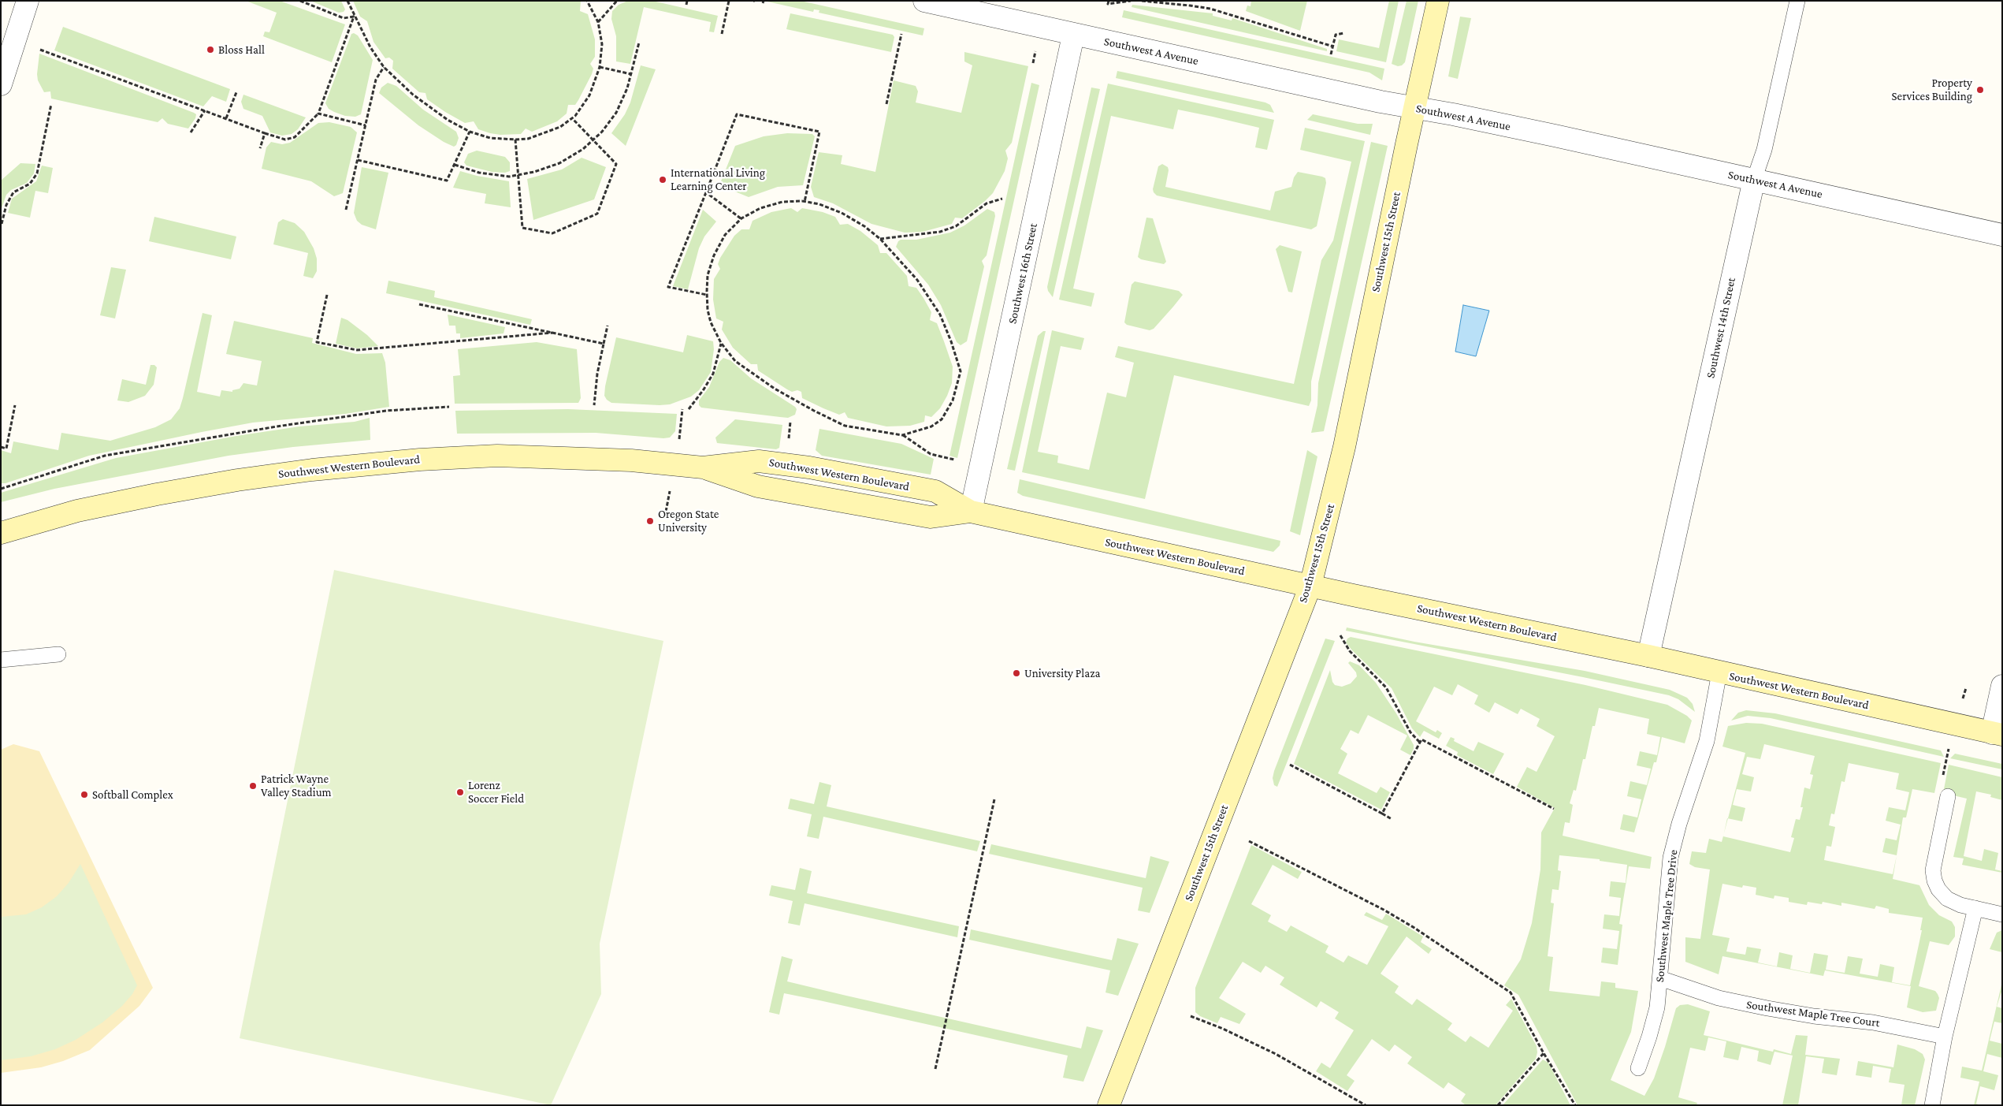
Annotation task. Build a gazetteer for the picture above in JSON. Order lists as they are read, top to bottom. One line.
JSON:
{"streets":{"main road":["Southwest 15th Street","Southwest Western Boulevard"],"street":["Southwest A Avenue","Southwest 16th Street","Southwest 14th Street"],"lane":["Southwest Maple Tree Drive","Southwest Maple Tree Court"]},"crossings":[["Southwest A Avenue","Southwest 15th Street"],["Southwest A Avenue","Southwest 16th Street"],["Southwest A Avenue","Southwest 14th Street"],["Southwest 15th Street","Southwest Western Boulevard"],["Southwest 16th Street","Southwest Western Boulevard"],["Southwest 14th Street","Southwest Western Boulevard"],["Southwest Western Boulevard","Southwest Maple Tree Drive"],["Southwest Maple Tree Drive","Southwest Maple Tree Court"]],"places":["Bloss Hall","Property Services Building","International Living Learning Center","Oregon State University","University Plaza","Patrick Wayne Valley Stadium","Lorenz Soccer Field","Softball Complex"]}
